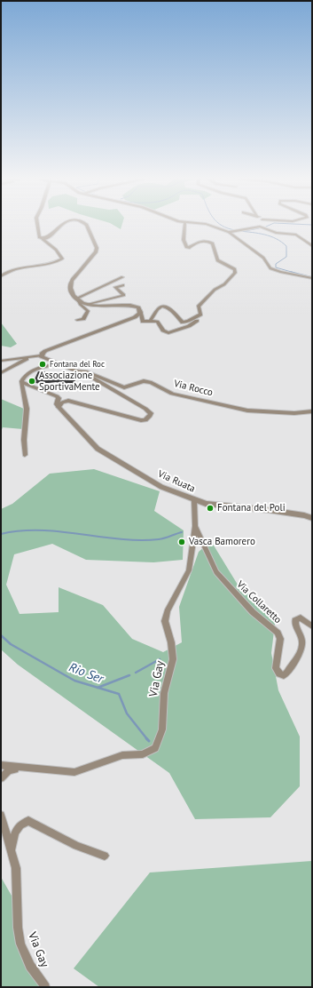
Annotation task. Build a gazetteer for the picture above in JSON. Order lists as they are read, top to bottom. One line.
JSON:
{"streets":{"street":["Via Rocco","Via Ruata","Via Collaretto","Via Gay"]},"crossings":[["Via Rocco","Via Ruata"],["Via Ruata","Via Gay"],["Via Collaretto","Via Gay"]],"water":["Rio Ser"],"places":["Fontana del Roc","Associazione SportivaMente","Fontana del Poli","Vasca Bamorero"]}
